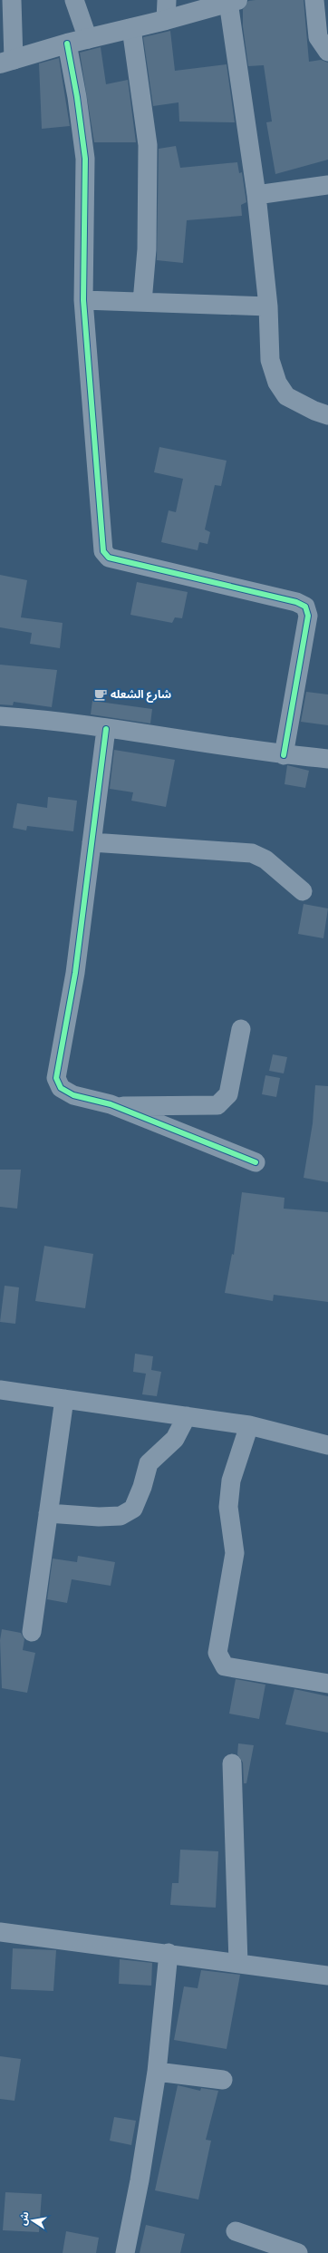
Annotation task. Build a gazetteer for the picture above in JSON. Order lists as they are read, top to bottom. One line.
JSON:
{"places":{"cafe":["شارع الشعله"]},"north":"left"}
